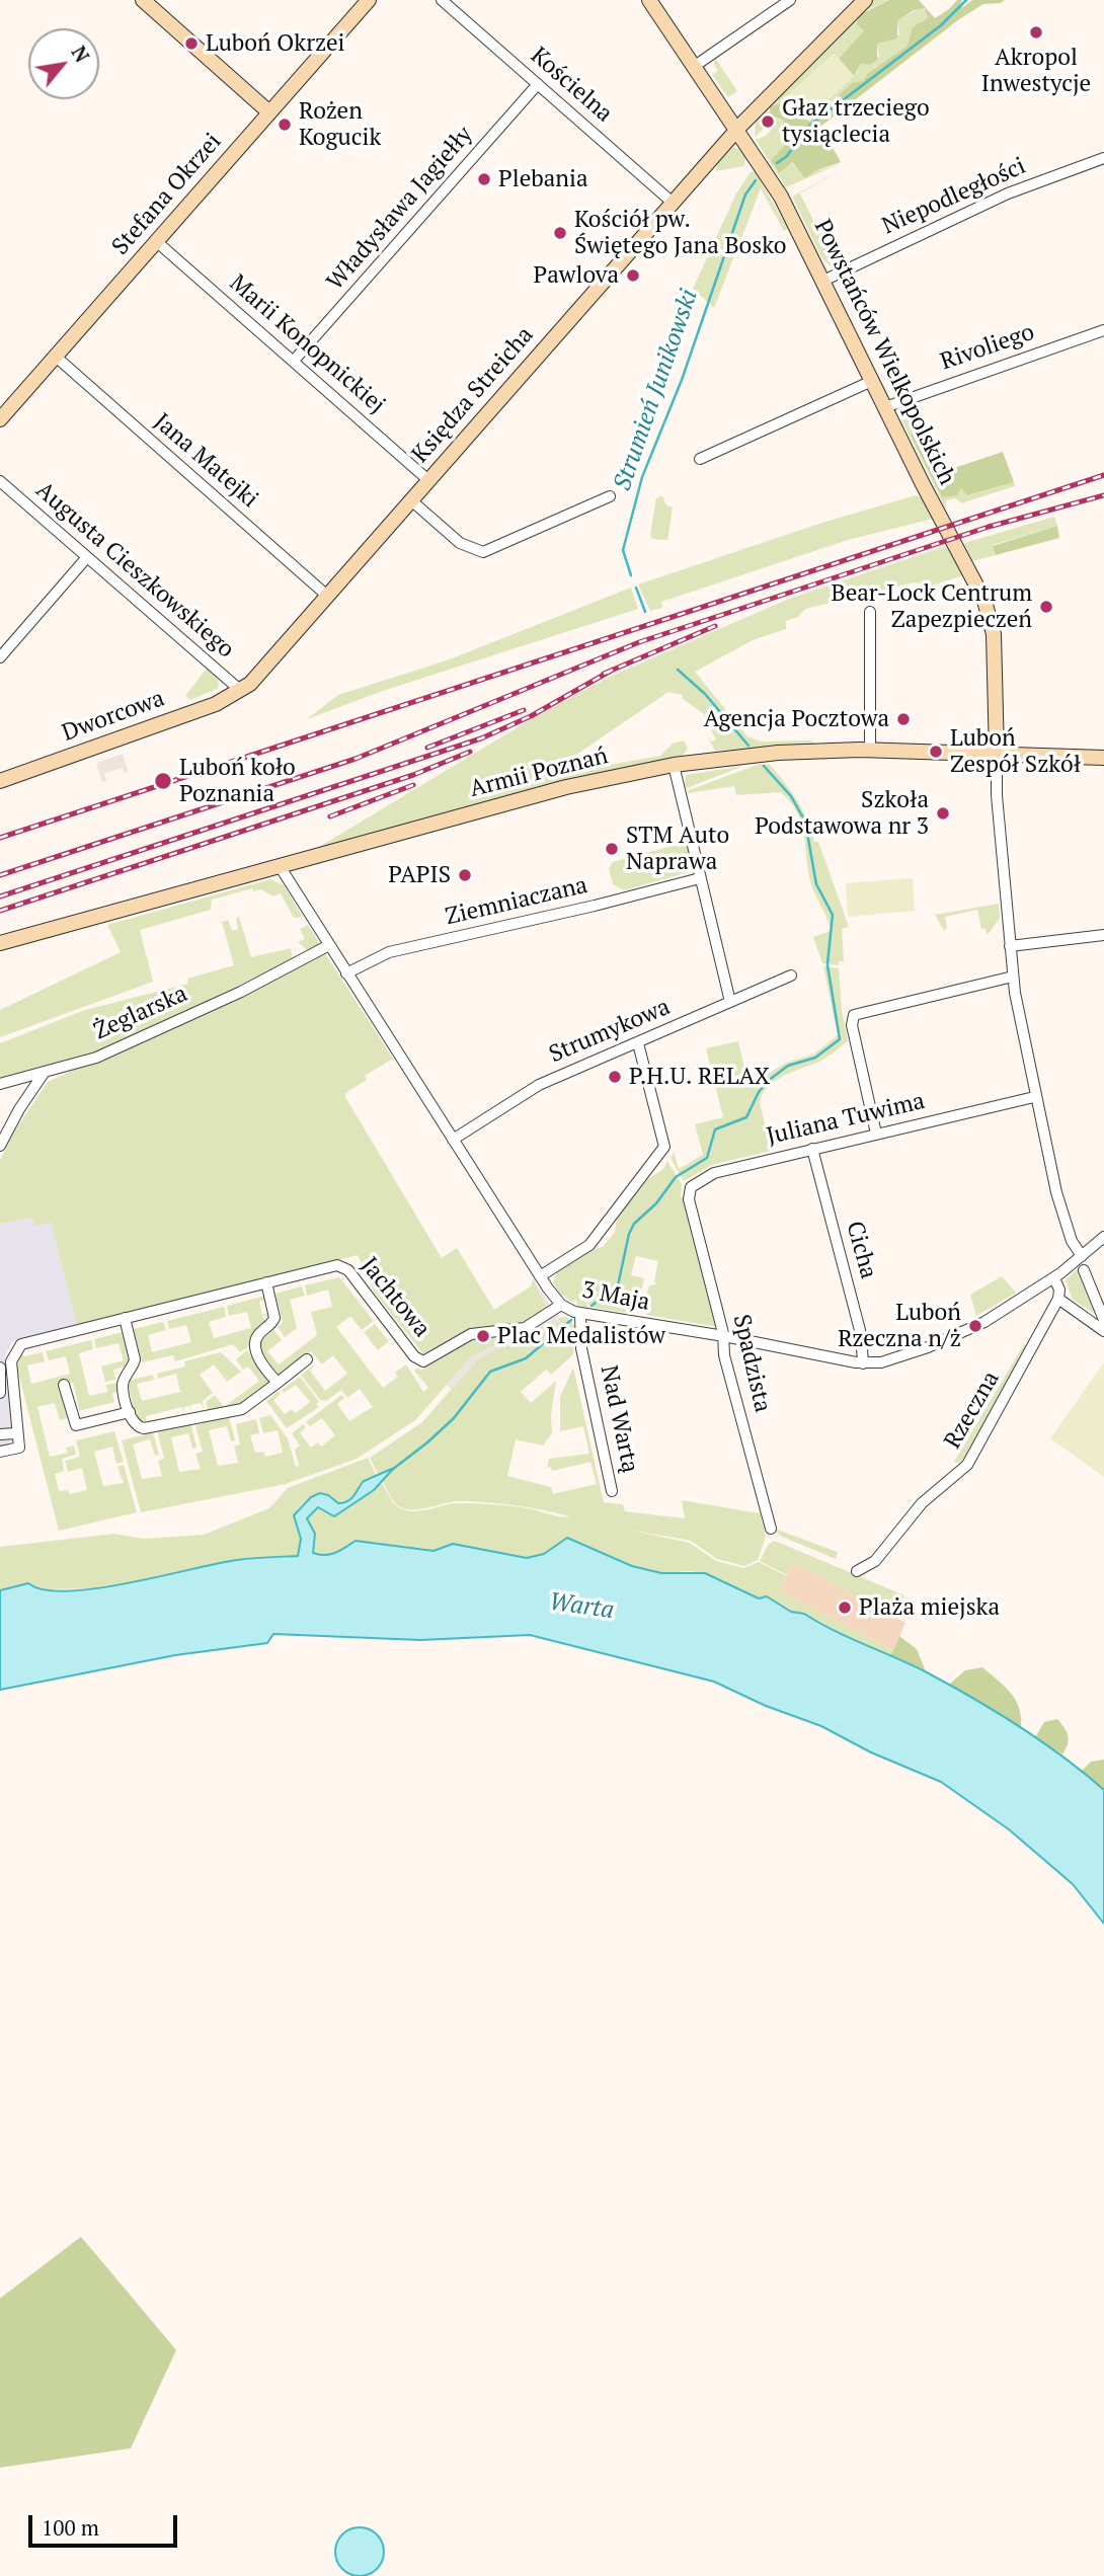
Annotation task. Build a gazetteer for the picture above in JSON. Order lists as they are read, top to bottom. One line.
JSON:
{"streets":{"street":["Kościelna","Stefana Okrzei","Niepodległości","Władysława Jagiełły","Marii Konopnickiej","Rivoliego","Powstańców Wielkopolskich","Księdza Streicha","Jana Matejki","Augusta Cieszkowskiego","Dworcowa","Armii Poznań","Ziemniaczana","Żeglarska","Strumykowa","Juliana Tuwima","Cicha","3 Maja","Jachtowa","Spadzista","Rzeczna","Nad Wartą"]},"crossings":[["Kościelna","Władysława Jagiełły"],["Kościelna","Księdza Streicha"],["Stefana Okrzei","Marii Konopnickiej"],["Stefana Okrzei","Jana Matejki"],["Niepodległości","Powstańców Wielkopolskich"],["Władysława Jagiełły","Marii Konopnickiej"],["Marii Konopnickiej","Księdza Streicha"],["Rivoliego","Powstańców Wielkopolskich"],["Powstańców Wielkopolskich","Księdza Streicha"],["Powstańców Wielkopolskich","Armii Poznań"],["Księdza Streicha","Jana Matejki"],["Księdza Streicha","Augusta Cieszkowskiego"],["Księdza Streicha","Dworcowa"],["Augusta Cieszkowskiego","Dworcowa"],["Armii Poznań","3 Maja"],["Ziemniaczana","3 Maja"],["Żeglarska","3 Maja"],["Strumykowa","3 Maja"],["Juliana Tuwima","Cicha"],["Juliana Tuwima","Spadzista"],["Cicha","3 Maja"],["3 Maja","Jachtowa"],["3 Maja","Spadzista"],["3 Maja","Nad Wartą"]],"water":["Strumień Junikowski","Warta"],"places":["Akropol Inwestycje","Luboń Okrzei","Głaz trzeciego tysiąclecia","Rożen Kogucik","Plebania","Kościół pw. Świętego Jana Bosko","Pawlova","Bear-Lock Centrum Zapezpieczeń","Agencja Pocztowa","Luboń Zespół Szkół","Luboń koło Poznania","Szkoła Podstawowa nr 3","STM Auto Naprawa","PAPIS","P.H.U. RELAX","Luboń Rzeczna n/ż","Plac Medalistów","Plaża miejska"],"scale_bar":"100 m","north":"top right"}
